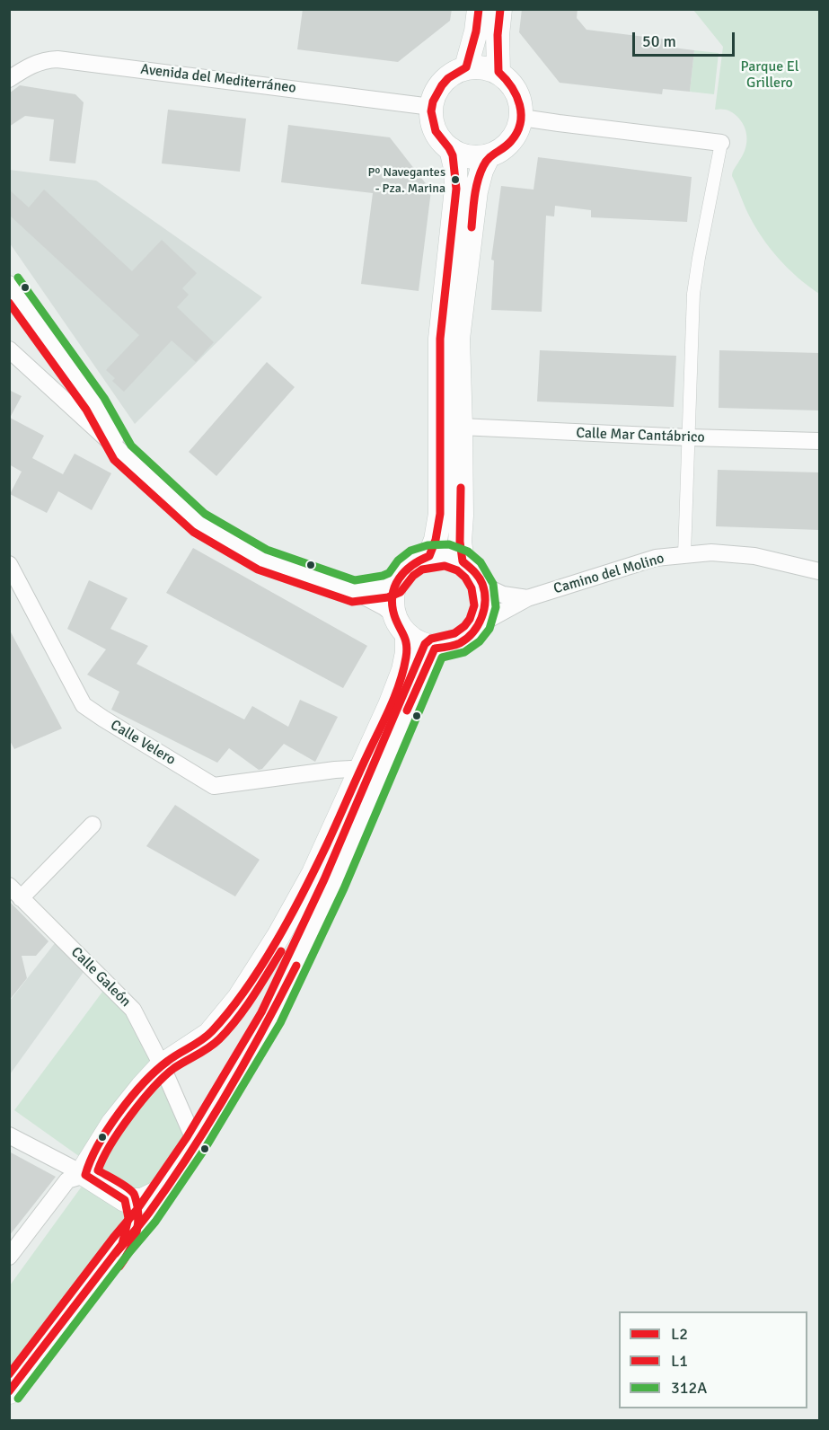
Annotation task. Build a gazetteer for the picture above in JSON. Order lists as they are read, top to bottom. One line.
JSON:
{"streets":{"street":["Avenida del Mediterráneo","Calle Mar Cantábrico","Camino del Molino","Calle Velero","Calle Galeón"]},"parks":["Parque El Grillero"],"places":["Pº Navegantes - Pza. Marina"],"lines":["transit line L2","transit line 312A","transit line L1"],"legend":["L2","L1","312A"],"scale_bar":"50 m"}
